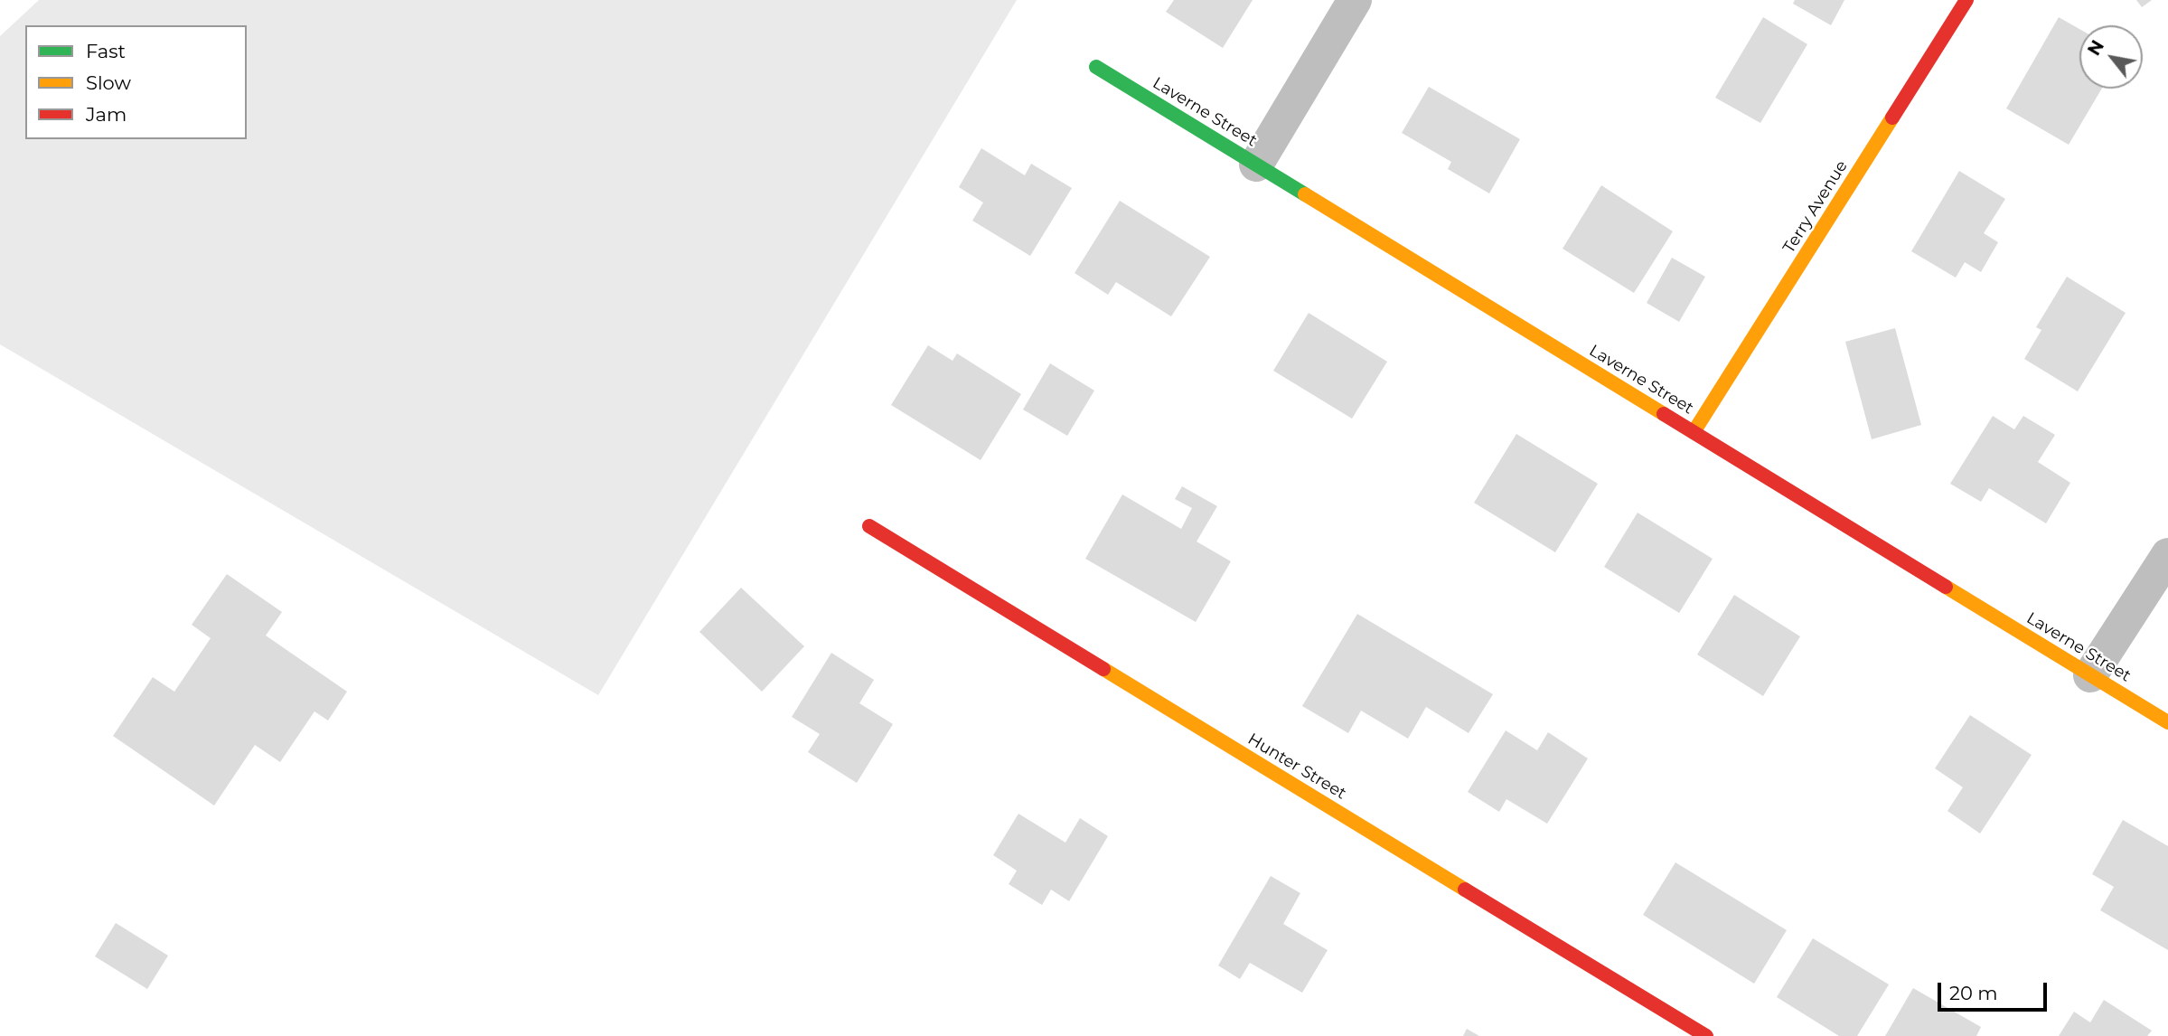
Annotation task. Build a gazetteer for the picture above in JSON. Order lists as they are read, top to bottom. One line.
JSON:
{"streets":{"street":["Laverne Street","Terry Avenue","Hunter Street"]},"crossings":[["Laverne Street","Terry Avenue"]],"legend":["Fast","Slow","Jam"],"scale_bar":"20 m","north":"top left"}
